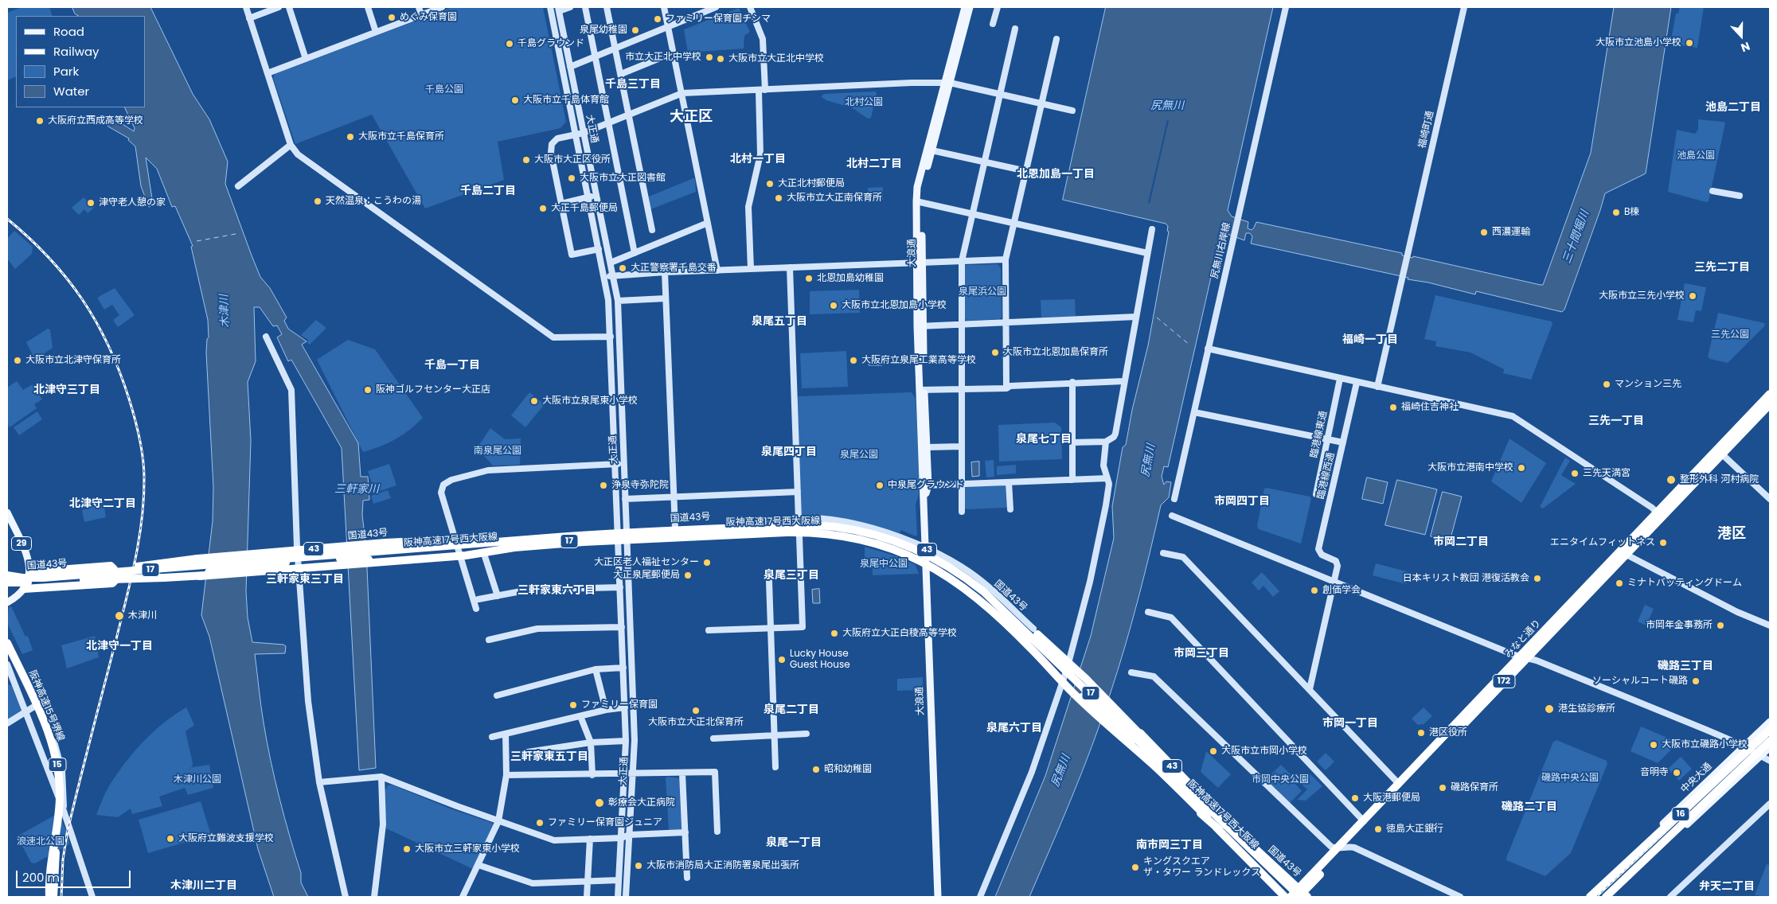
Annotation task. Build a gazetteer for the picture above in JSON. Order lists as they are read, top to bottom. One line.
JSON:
{"streets":{"highway":["国道43号","阪神高速17号西大阪線","17","43","みなと通り","172","阪神高速15号堺線","15","16"],"main road":["大浪通","29","中央大通"],"street":["大正通","福崎町通","尻無川右岸線","臨港線東通","臨港線西通"]},"crossings":[["大正通","国道43号"],["国道43号","阪神高速17号西大阪線"],["国道43号","17"],["国道43号","29"],["国道43号","43"],["国道43号","みなと通り"],["阪神高速17号西大阪線","17"],["阪神高速17号西大阪線","みなと通り"]],"districts":["千島三丁目","池島二丁目","大正区","北村一丁目","北村二丁目","北恩加島一丁目","千島二丁目","三先二丁目","泉尾五丁目","福崎一丁目","千島一丁目","北津守三丁目","三先一丁目","泉尾七丁目","泉尾四丁目","市岡四丁目","北津守二丁目","港区","市岡二丁目","泉尾三丁目","三軒家東三丁目","三軒家東六丁目","北津守一丁目","市岡三丁目","磯路三丁目","泉尾二丁目","市岡一丁目","泉尾六丁目","三軒家東五丁目","磯路二丁目","泉尾一丁目","南市岡三丁目","木津川二丁目","弁天二丁目"],"water":["尻無川","三十間堀川","木津川","三軒家川"],"parks":["千島公園","北村公園","池島公園","泉尾浜公園","三先公園","南泉尾公園","泉尾公園","泉尾中公園","磯路中央公園","木津川公園","市岡中央公園","浪速北公園"],"places":["めぐみ保育園","ファミリー保育園チシマ","泉尾幼稚園","大阪市立池島小学校","千島グラウンド","市立大正北中学校","大阪市立大正北中学校","大阪市立千島体育館","大阪府立西成高等学校","大阪市立千島保育所","大阪市大正区役所","大阪市立大正図書館","大正北村郵便局","大阪市立大正南保育所","天然温泉：こうわの湯","津守老人憩の家","大正千島郵便局","B棟","西濃運輸","大正警察署千島交番","北恩加島幼稚園","大阪市立三先小学校","大阪市立北恩加島小学校","大阪市立北恩加島保育所","大阪市立北津守保育所","大阪府立泉尾工業高等学校","マンション三先","阪神ゴルフセンター大正店","大阪市立泉尾東小学校","福崎住吉神社","大阪市立港南中学校","三先天満宮","整形外科 河村病院","浄泉寺弥陀院","中泉尾グラウンド","エニタイムフィットネス","大正区老人福祉センター","大正泉尾郵便局","日本キリスト教団 港復活教会","ミナトバッティングドーム","創価学会","木津川","市岡年金事務所","大阪府立大正白稜高等学校","Lucky House Guest House","ソーシャルコート磯路","ファミリー保育園","港生協診療所","大阪市立大正北保育所","港区役所","大阪市立磯路小学校","大阪市立市岡小学校","昭和幼稚園","音明寺","磯路保育所","大阪港郵便局","彰療会大正病院","ファミリー保育園ジュニア","徳島大正銀行","大阪府立難波支援学校","大阪市立三軒家東小学校","大阪市消防局大正消防署泉尾出張所","キングスクエア ザ・タワー ランドレックス"],"legend":["Road","Railway","Park","Water"],"scale_bar":"200 m","north":"bottom"}
